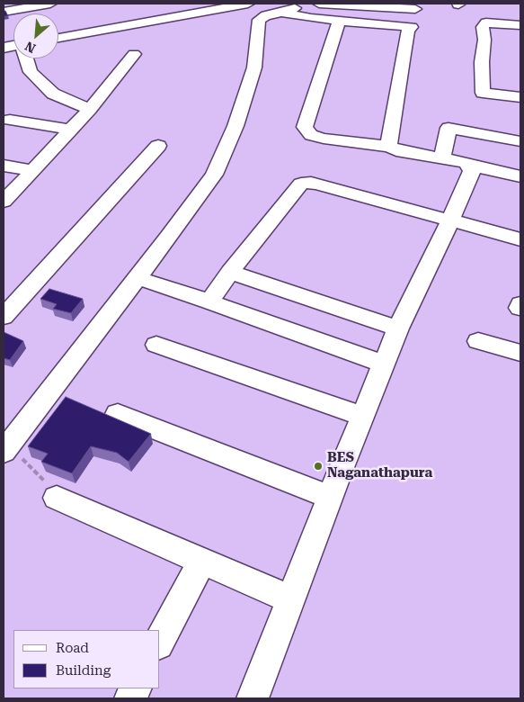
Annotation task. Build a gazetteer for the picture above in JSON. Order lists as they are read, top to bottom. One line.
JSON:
{"places":["BES Naganathapura"],"legend":["Road","Building"],"north":"bottom left"}
